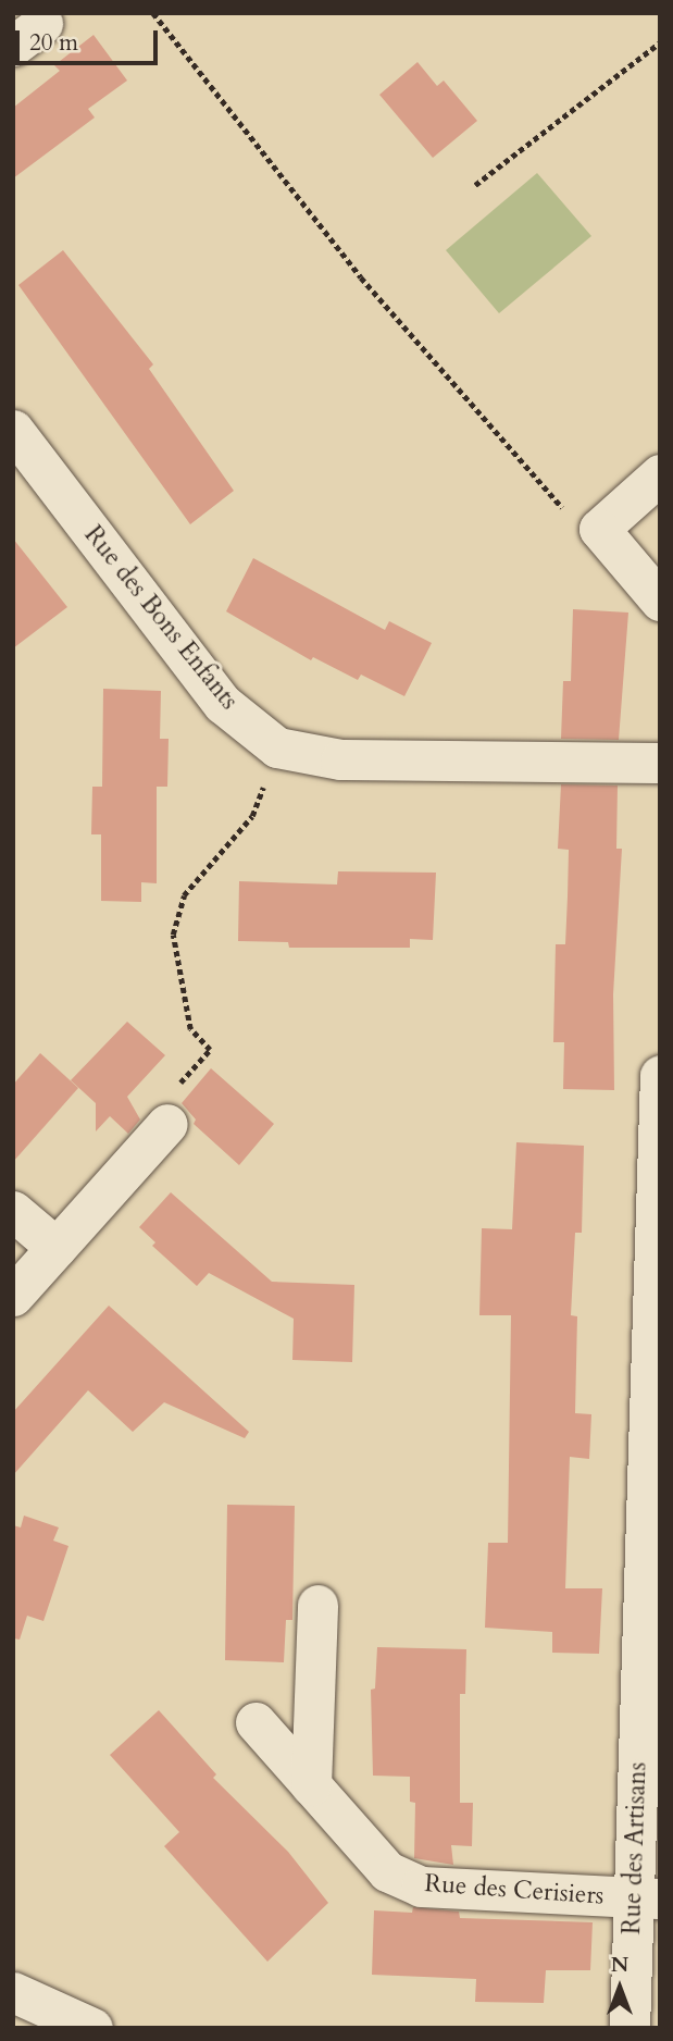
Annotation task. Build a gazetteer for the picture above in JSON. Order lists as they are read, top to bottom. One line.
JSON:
{"streets":{"street":["Rue des Bons Enfants","Rue des Artisans","Rue des Cerisiers"]},"crossings":[["Rue des Artisans","Rue des Cerisiers"]],"scale_bar":"20 m","north":"top"}
